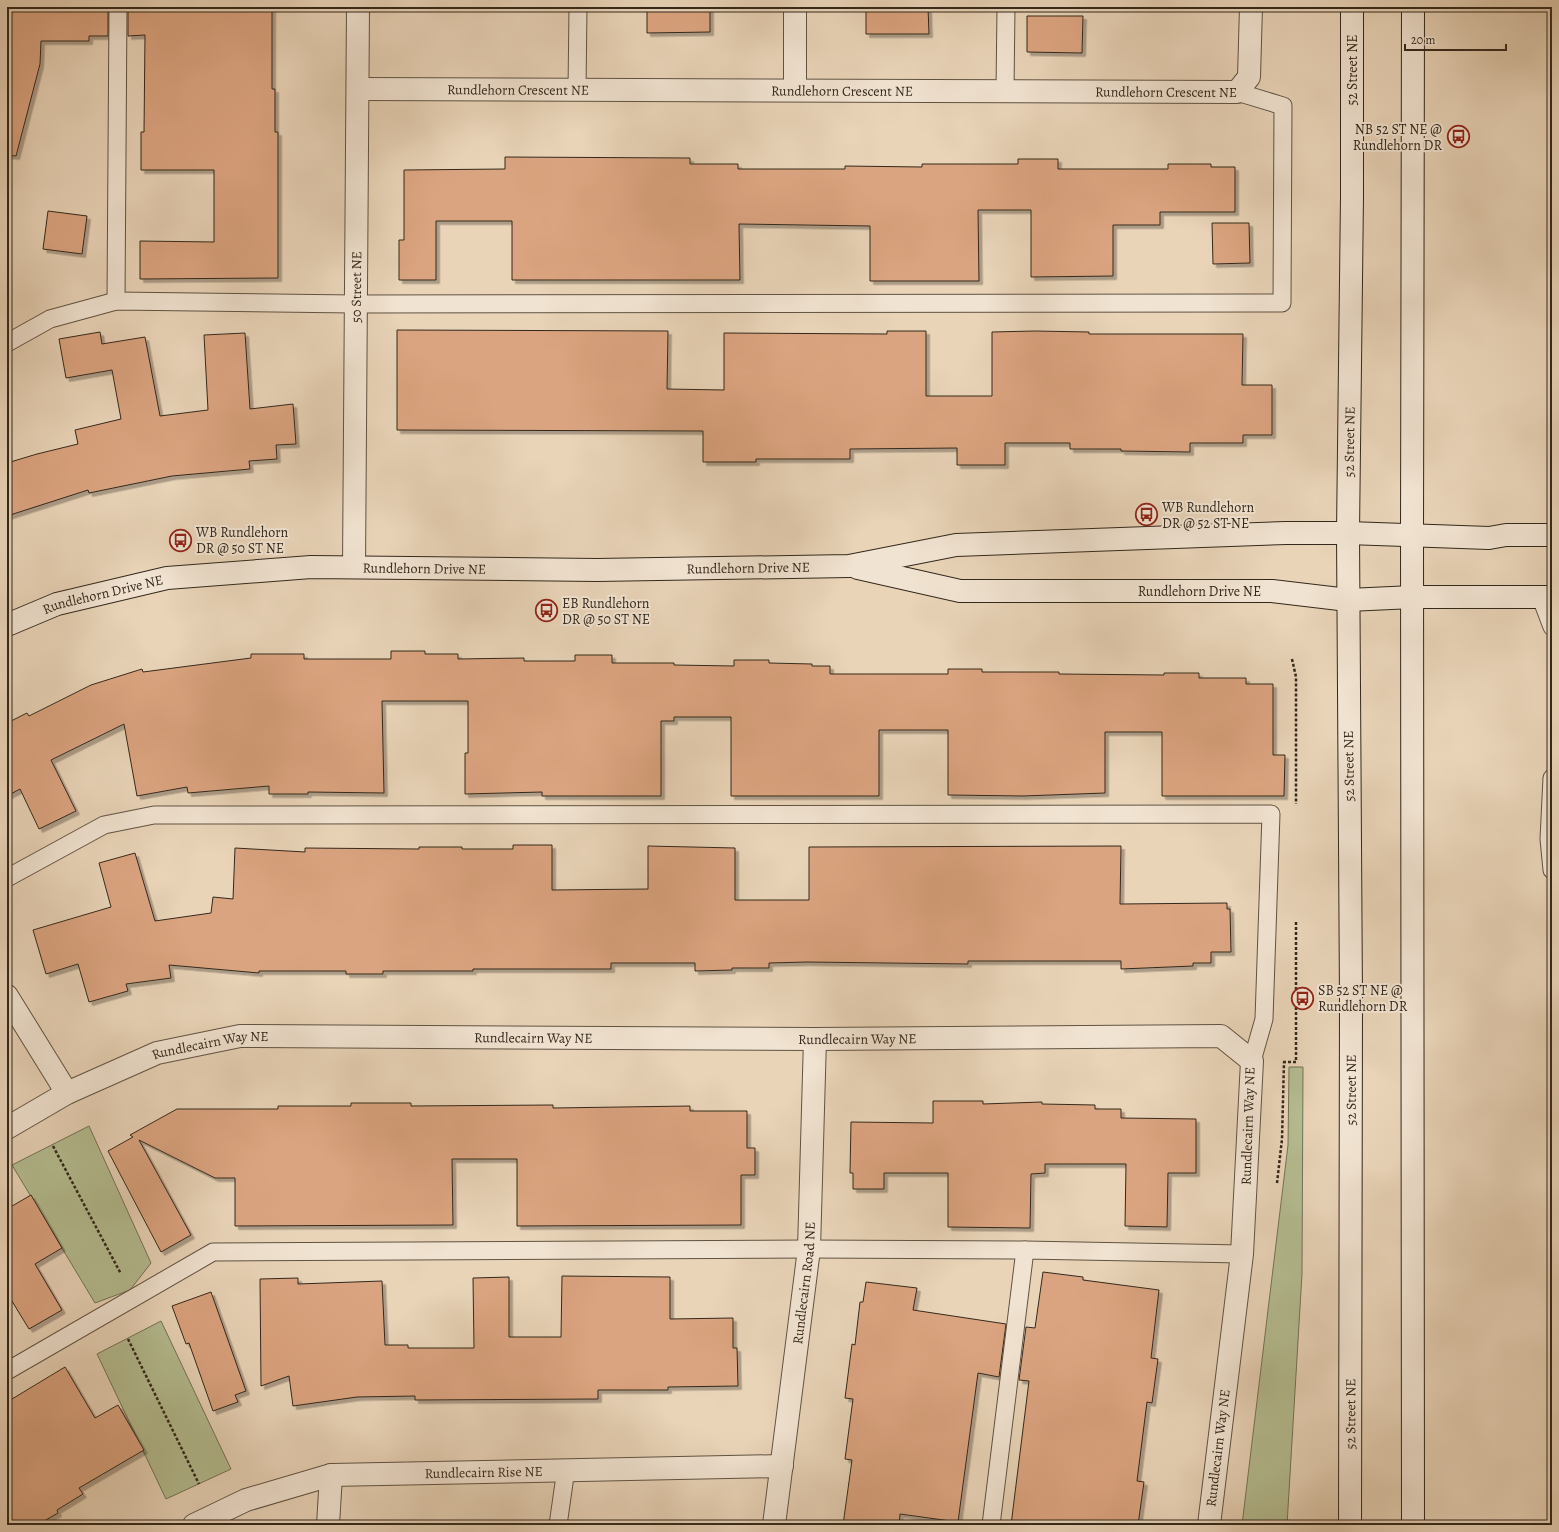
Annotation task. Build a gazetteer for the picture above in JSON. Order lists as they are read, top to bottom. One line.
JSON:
{"streets":{"street":["52 Street NE","Rundlehorn Crescent NE","50 Street NE","Rundlehorn Drive NE","Rundlecairn Way NE","Rundlecairn Road NE","Rundlecairn Rise NE"]},"crossings":[["52 Street NE","Rundlehorn Drive NE"],["Rundlehorn Crescent NE","50 Street NE"],["50 Street NE","Rundlehorn Drive NE"],["Rundlecairn Way NE","Rundlecairn Road NE"],["Rundlecairn Road NE","Rundlecairn Rise NE"]],"places":{"bus stop":["NB 52 ST NE @ Rundlehorn DR","WB Rundlehorn DR @ 52 ST NE","WB Rundlehorn DR @ 50 ST NE","EB Rundlehorn DR @ 50 ST NE","SB 52 ST NE @ Rundlehorn DR"]},"scale_bar":"20 m"}
